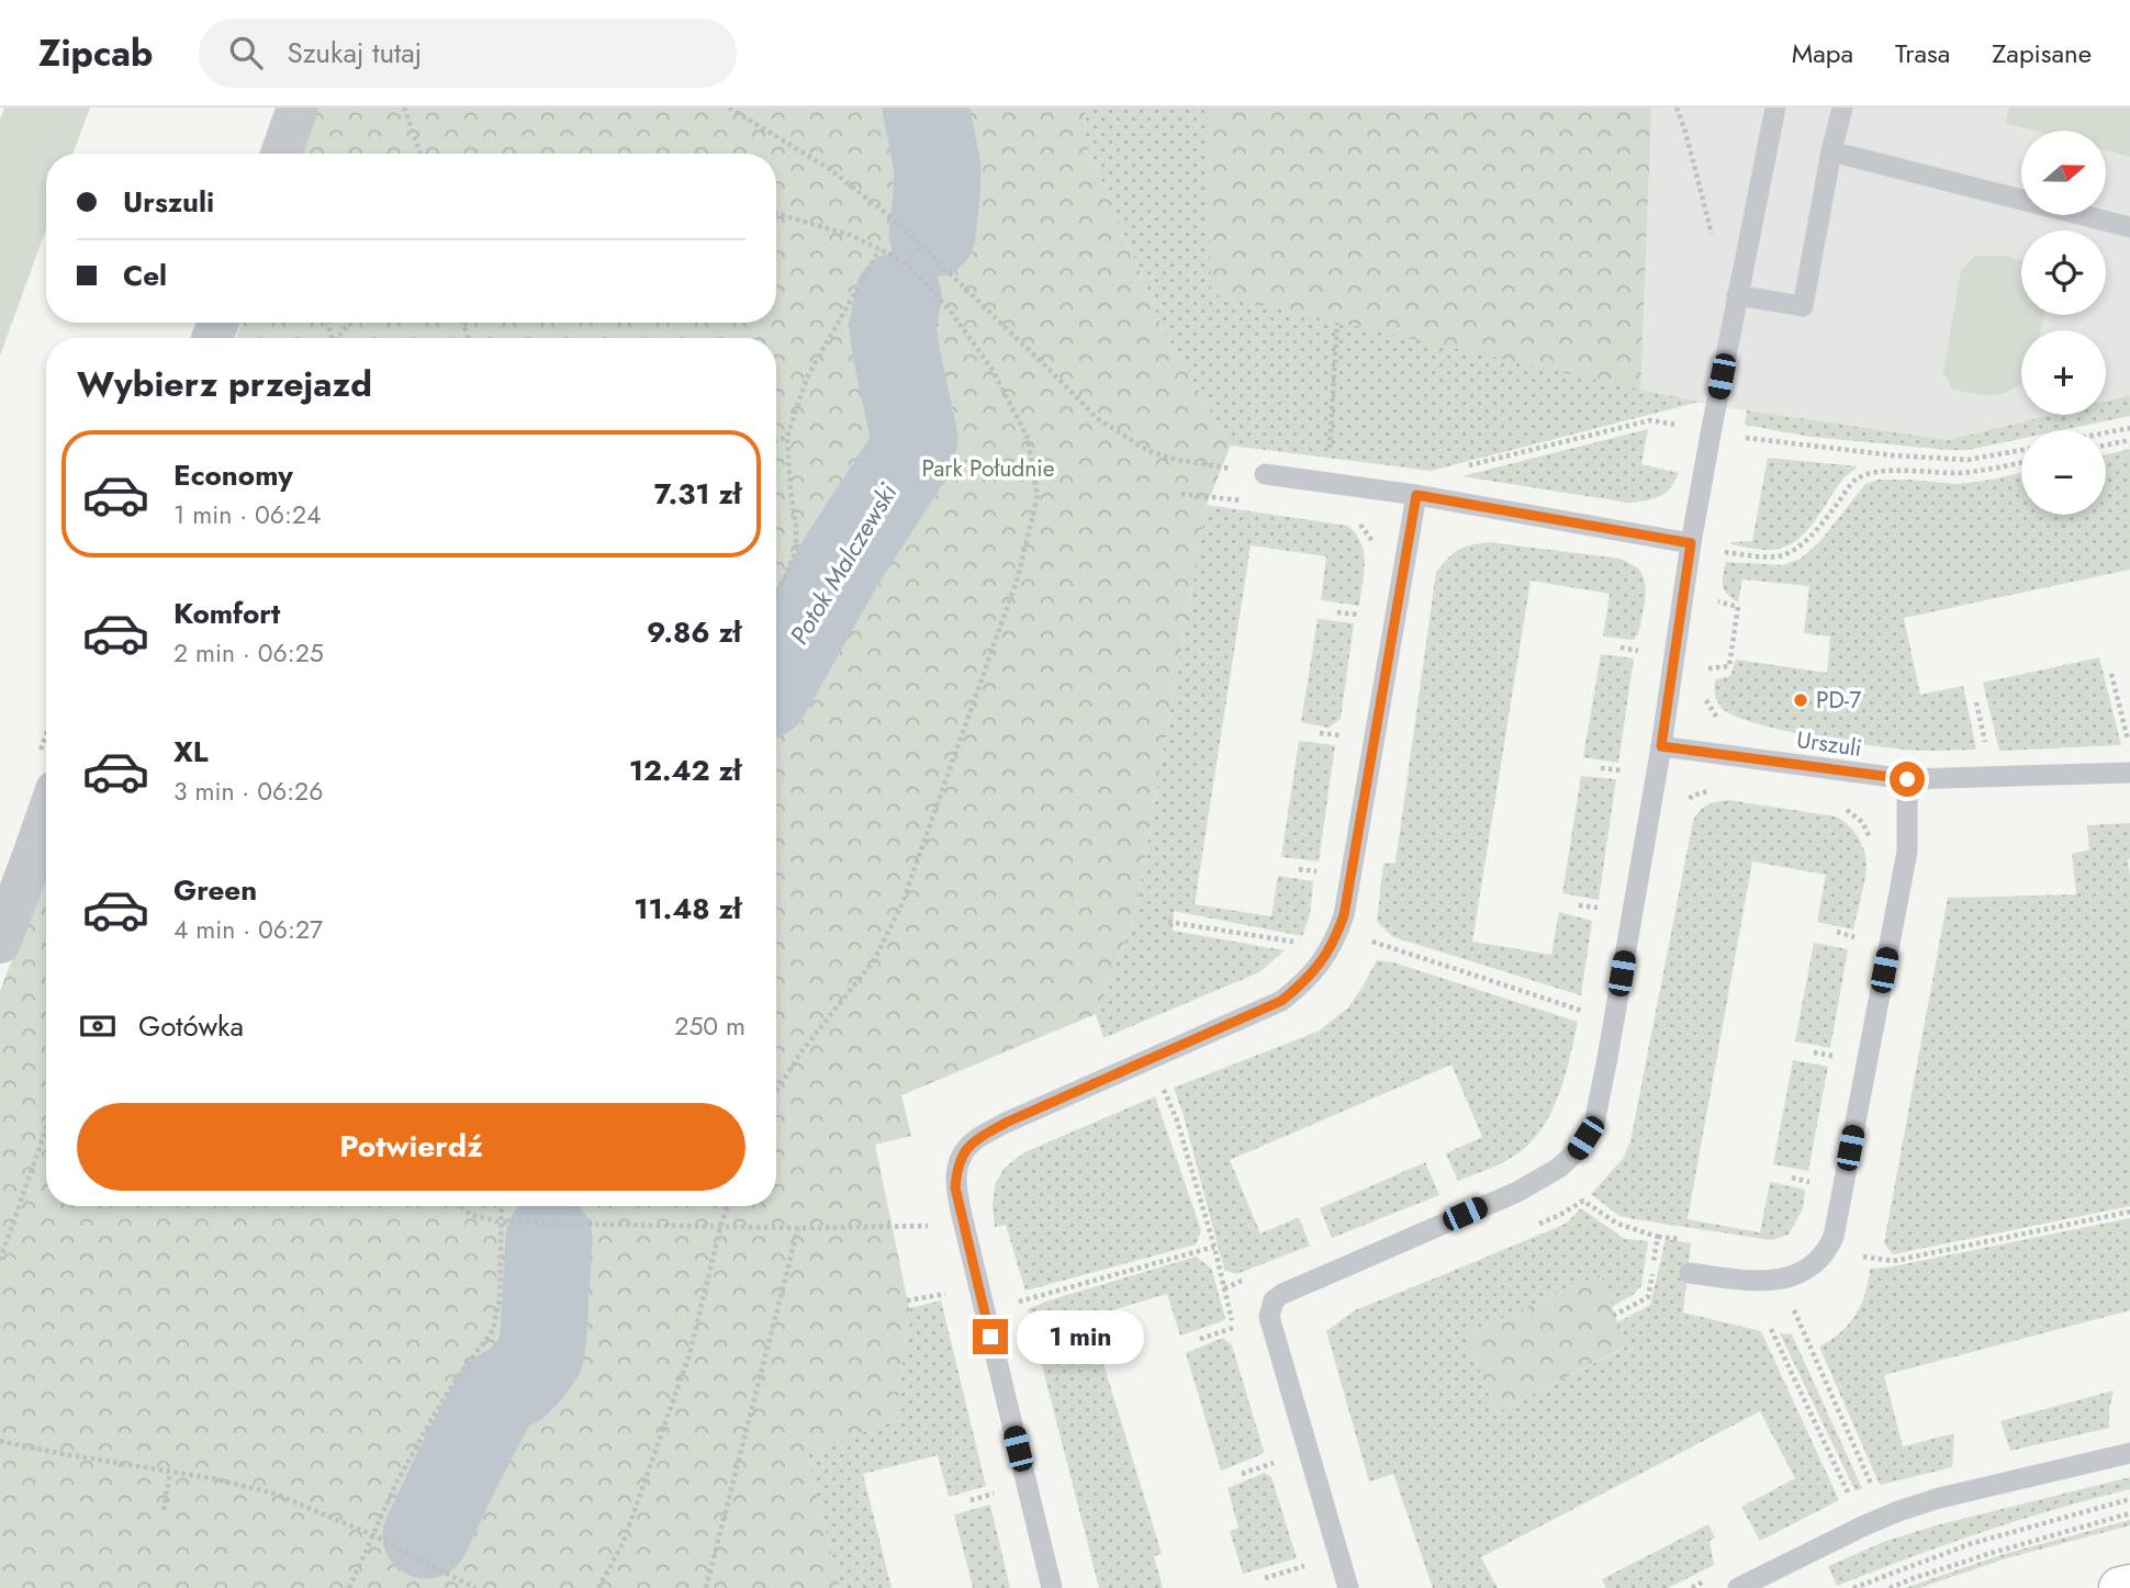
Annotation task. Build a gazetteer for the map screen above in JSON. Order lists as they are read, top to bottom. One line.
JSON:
{"streets":{"lane":["Urszuli"]},"water":["Potok Malczewski"],"parks":["Park Południe"],"places":["PD-7"],"north":"right","page":{"header":"Zipcab","search":"Szukaj tutaj","nav":["Mapa","Trasa","Zapisane"],"map_buttons":["+","−"],"banner":["Urszuli","Cel"],"heading":"Wybierz przejazd","list":[{"name":"Economy","note":"1 min · 06:24","value":"7.31 zł"},{"name":"Komfort","note":"2 min · 06:25","value":"9.86 zł"},{"name":"XL","note":"3 min · 06:26","value":"12.42 zł"},{"name":"Green","note":"4 min · 06:27","value":"11.48 zł"}],"pay":["Gotówka","250 m"],"buttons":"Potwierdź","bubble":"1 min"}}
